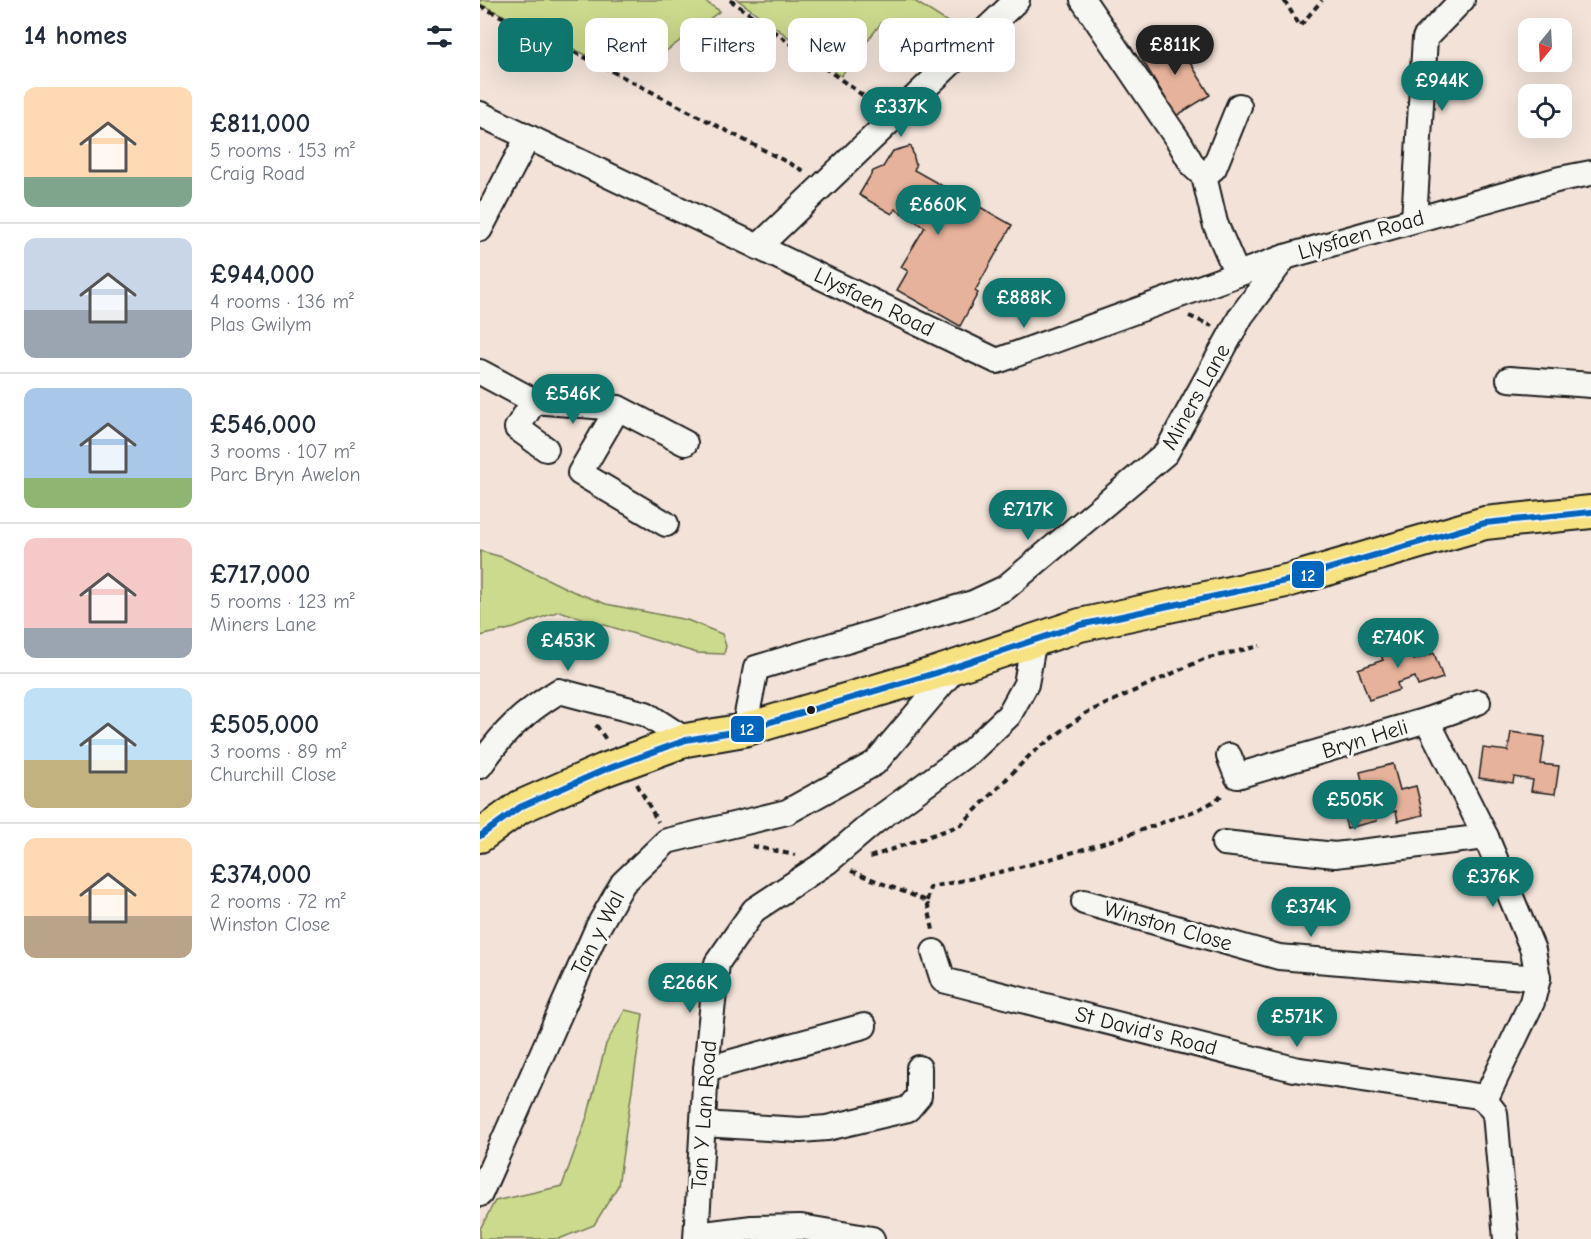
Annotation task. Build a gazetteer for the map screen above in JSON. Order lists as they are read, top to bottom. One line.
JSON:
{"streets":{"street":["Llysfaen Road","Miners Lane","Bryn Heli","Winston Close","Tan y Wal","St David's Road","Tan Y Lan Road"]},"crossings":[["Llysfaen Road","Miners Lane"]],"lines":["transit line 12"],"north":"bottom","page":{"heading":"14 homes","chip":["Buy","Rent","Filters","New","Apartment"],"price":["£811K","£944K","£337K","£660K","£888K","£546K","£717K","£740K","£453K","£505K","£376K","£374K","£266K","£571K"],"list":[{"name":"£811,000","note":"5 rooms · 153 m² · Craig Road"},{"name":"£944,000","note":"4 rooms · 136 m² · Plas Gwilym"},{"name":"£546,000","note":"3 rooms · 107 m² · Parc Bryn Awelon"},{"name":"£717,000","note":"5 rooms · 123 m² · Miners Lane"},{"name":"£505,000","note":"3 rooms · 89 m² · Churchill Close"},{"name":"£374,000","note":"2 rooms · 72 m² · Winston Close"}]}}
